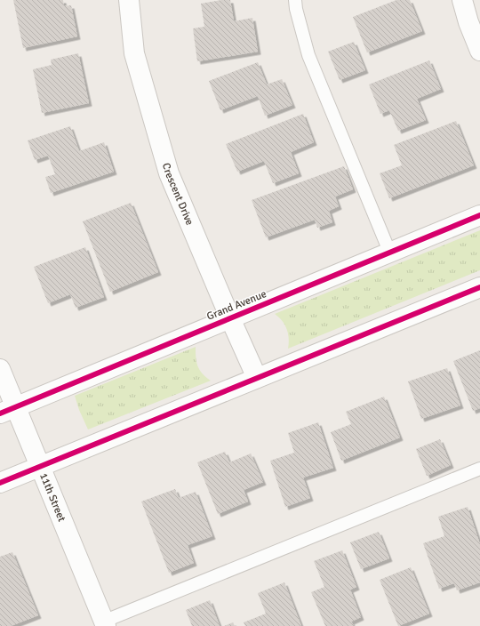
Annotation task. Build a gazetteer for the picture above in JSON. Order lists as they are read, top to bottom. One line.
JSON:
{"streets":{"street":["Crescent Drive","Grand Avenue","11th Street"]},"crossings":[["Crescent Drive","Grand Avenue"],["Grand Avenue","11th Street"]]}
